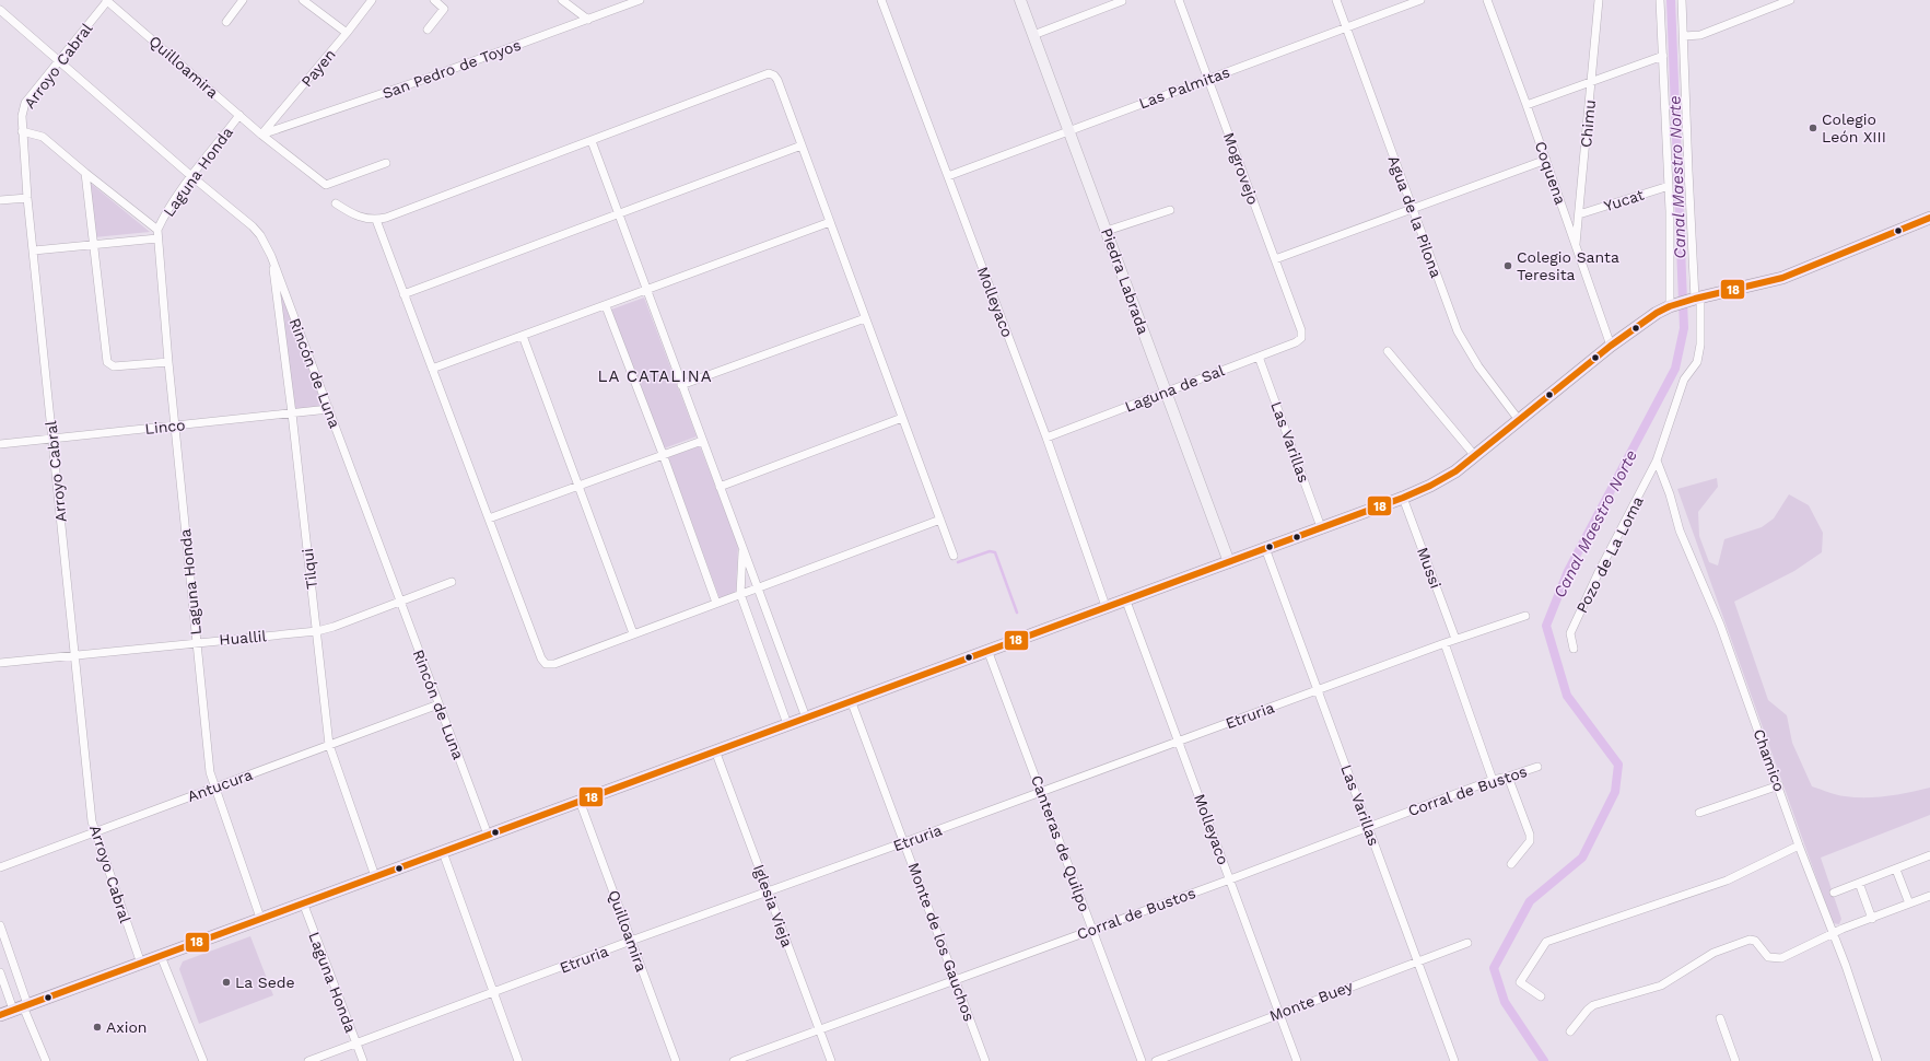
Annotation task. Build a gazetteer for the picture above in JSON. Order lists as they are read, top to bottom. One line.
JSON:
{"streets":{"main road":["Piedra Labrada"],"street":["Arroyo Cabral","Quilloamira","Payen","San Pedro de Toyos","Las Palmitas","Chimu","Mogrovejo","Laguna Honda","Coquena","Yucat","Agua de la Pilona","Molleyaco","Rincón de Luna","Laguna de Sal","Linco","Las Varillas","Pozo de La Loma","Mussi","Tilqui","Huallil","Etruria","Chamico","Antucura","Corral de Bustos","Canteras de Quilpo","Iglesia Vieja","Monte de los Gauchos","Monte Buey"]},"crossings":[["Arroyo Cabral","Quilloamira"],["Arroyo Cabral","Rincón de Luna"],["Arroyo Cabral","Linco"],["Arroyo Cabral","Huallil"],["Arroyo Cabral","Antucura"],["Quilloamira","Payen"],["Quilloamira","San Pedro de Toyos"],["Quilloamira","Laguna Honda"],["Quilloamira","Etruria"],["Payen","San Pedro de Toyos"],["Las Palmitas","Mogrovejo"],["Las Palmitas","Agua de la Pilona"],["Las Palmitas","Piedra Labrada"],["Las Palmitas","Molleyaco"],["Chimu","Coquena"],["Chimu","Yucat"],["Mogrovejo","Laguna de Sal"],["Laguna Honda","Rincón de Luna"],["Laguna Honda","Linco"],["Laguna Honda","Huallil"],["Laguna Honda","Etruria"],["Laguna Honda","Antucura"],["Piedra Labrada","Laguna de Sal"],["Molleyaco","Laguna de Sal"],["Molleyaco","Etruria"],["Molleyaco","Corral de Bustos"],["Molleyaco","Monte Buey"],["Rincón de Luna","Linco"],["Rincón de Luna","Tilqui"],["Rincón de Luna","Huallil"],["Rincón de Luna","Antucura"],["Laguna de Sal","Las Varillas"],["Linco","Tilqui"],["Las Varillas","Etruria"],["Las Varillas","Corral de Bustos"],["Las Varillas","Monte Buey"],["Pozo de La Loma","Chamico"],["Mussi","Etruria"],["Tilqui","Huallil"],["Tilqui","Antucura"],["Etruria","Canteras de Quilpo"],["Etruria","Iglesia Vieja"],["Etruria","Monte de los Gauchos"],["Corral de Bustos","Canteras de Quilpo"],["Corral de Bustos","Iglesia Vieja"],["Corral de Bustos","Monte de los Gauchos"]],"districts":["LA CATALINA"],"water":["Canal Maestro Norte"],"places":["Colegio León XIII","Colegio Santa Teresita","La Sede","Axion"],"lines":["transit line 18"]}
